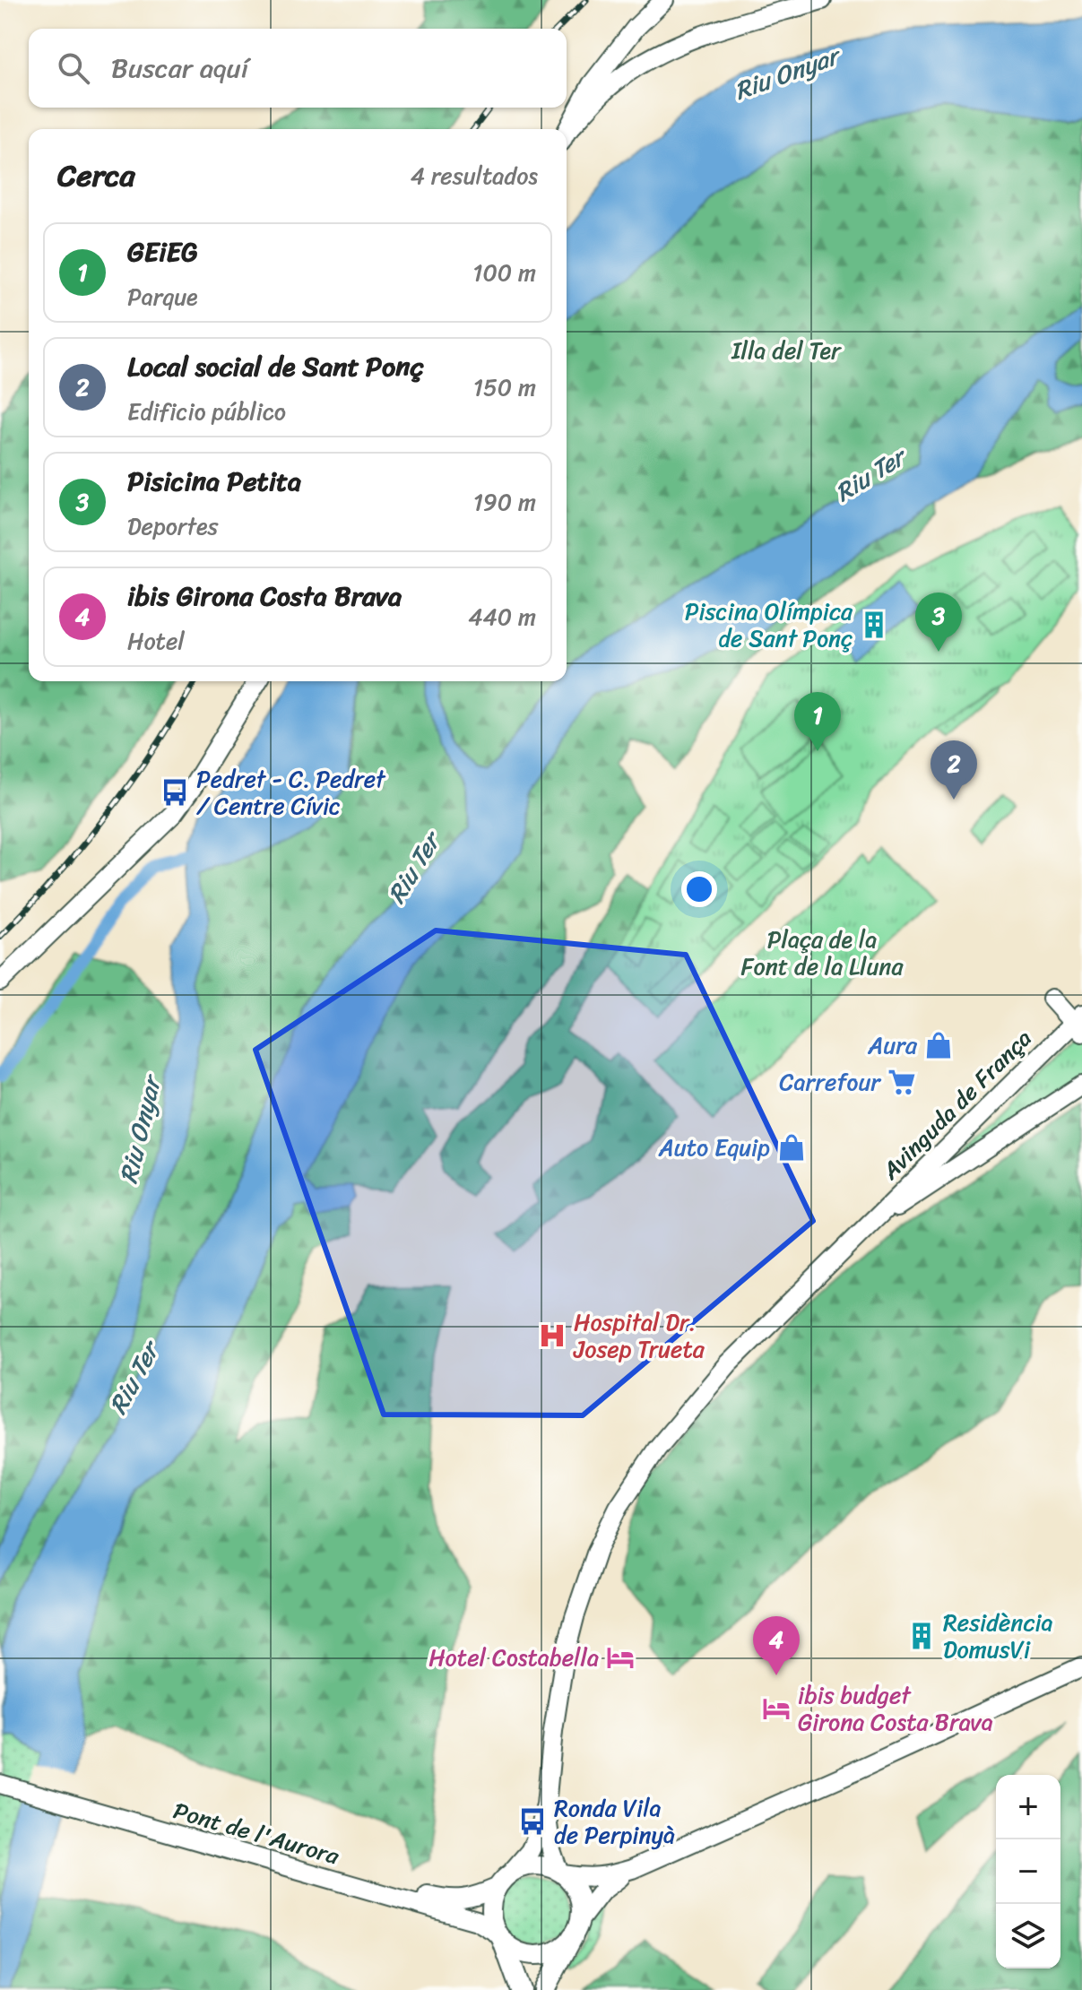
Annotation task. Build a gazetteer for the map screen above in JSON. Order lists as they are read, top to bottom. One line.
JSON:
{"streets":{"main road":["Avinguda de França","Pont de l'Aurora"]},"crossings":[["Avinguda de França","Pont de l'Aurora"]],"water":["Riu Onyar","Riu Ter"],"parks":["Illa del Ter","Plaça de la Font de la Lluna"],"places":{"building":["Piscina Olímpica de Sant Ponç","Residència DomusVi"],"bus stop":["Pedret - C. Pedret / Centre Cívic","Ronda Vila de Perpinyà"],"shop":["Aura","Auto Equip"],"supermarket":["Carrefour"],"hospital":["Hospital Dr. Josep Trueta"],"hotel":["Hotel Costabella","ibis budget Girona Costa Brava"]},"page":{"search":"Buscar aquí","heading":["Cerca","4 resultados"],"list":[{"mark":"1","name":"GEiEG","note":"Parque","value":"100 m"},{"mark":"2","name":"Local social de Sant Ponç","note":"Edificio público","value":"150 m"},{"mark":"3","name":"Pisicina Petita","note":"Deportes","value":"190 m"},{"mark":"4","name":"ibis Girona Costa Brava","note":"Hotel","value":"440 m"}],"pins":["3","1","2","4"],"map_buttons":["+","−"]}}
